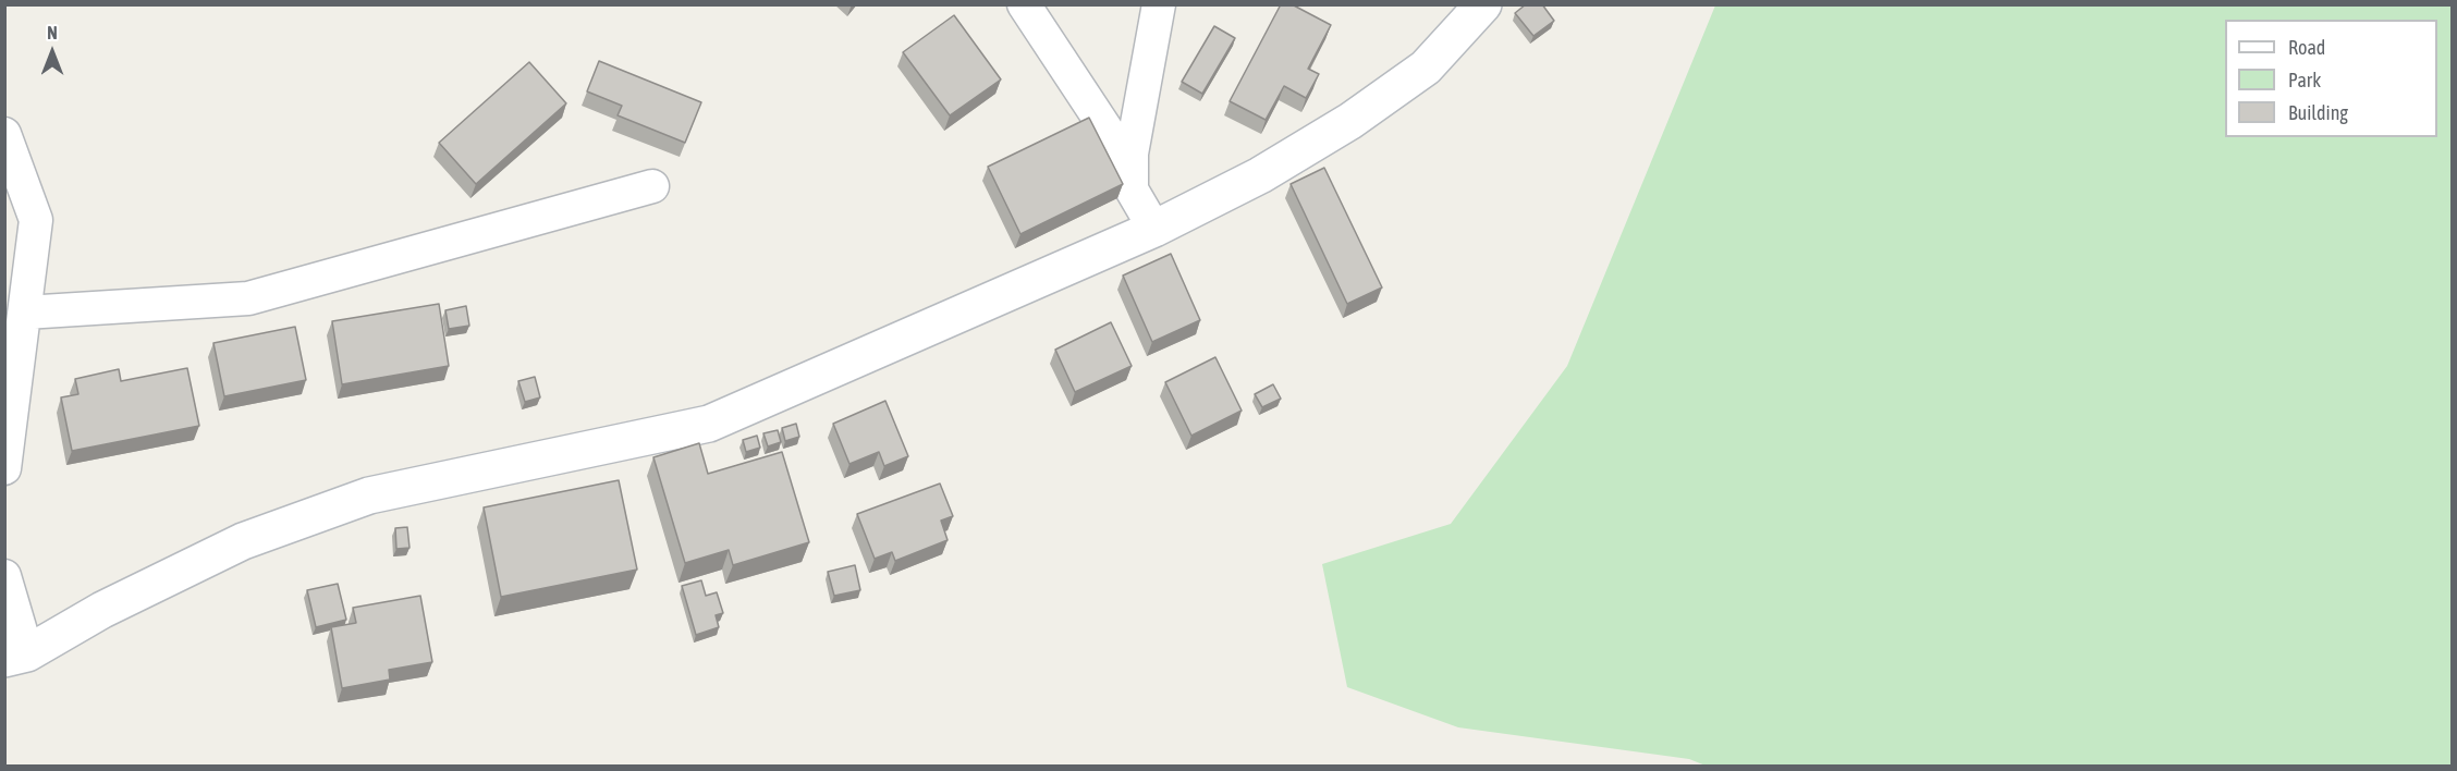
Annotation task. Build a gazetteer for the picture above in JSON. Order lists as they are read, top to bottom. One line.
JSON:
{"legend":["Road","Park","Building"],"north":"top"}
